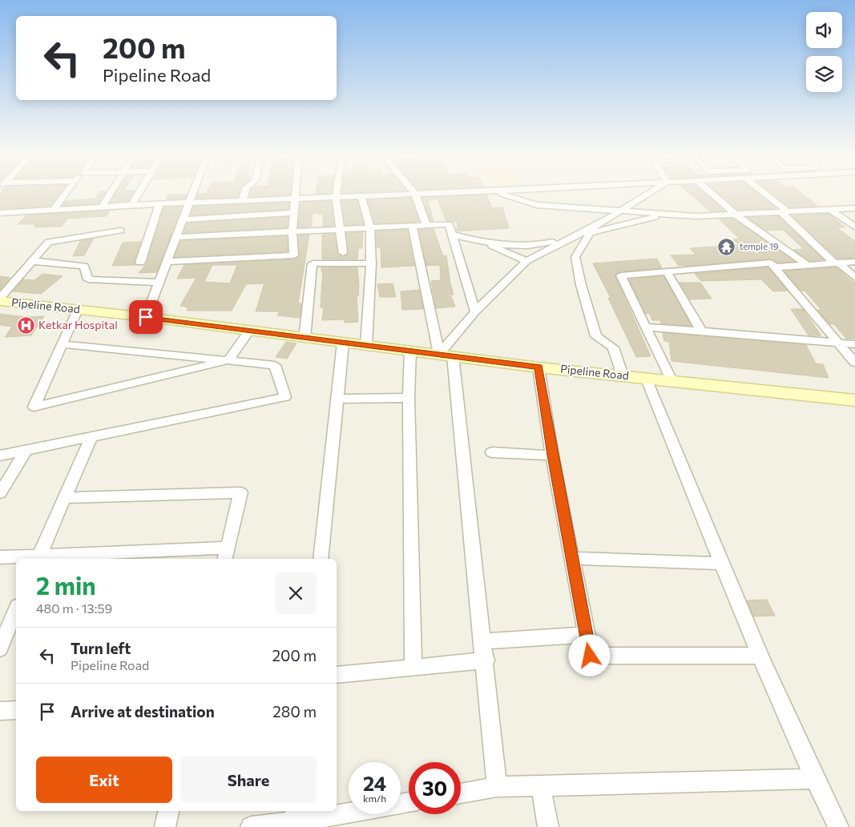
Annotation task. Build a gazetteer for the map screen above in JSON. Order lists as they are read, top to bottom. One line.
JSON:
{"streets":{"main road":["Pipeline Road"]},"places":{"temple":["temple 19"],"hospital":["Ketkar Hospital"]},"page":{"turn":["200 m","Pipeline Road"],"heading":["2 min","480 m · 13:59"],"list":[{"name":"Turn left","note":"Pipeline Road","value":"200 m"},{"name":"Arrive at destination","value":"280 m"}],"buttons":["Exit","Share"],"speed":"24 km/h","limit":"30"}}
